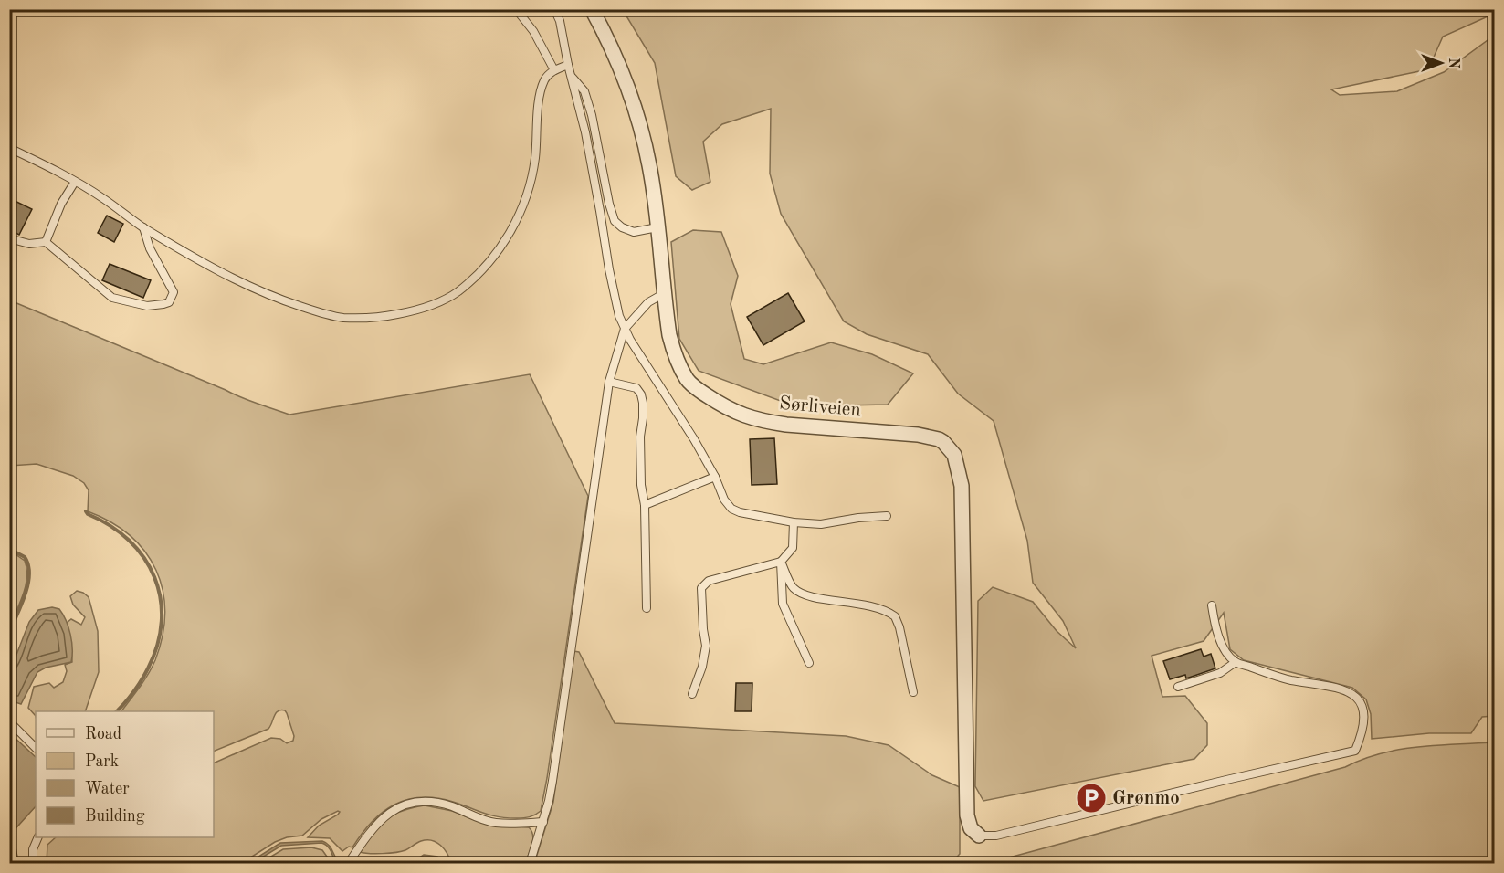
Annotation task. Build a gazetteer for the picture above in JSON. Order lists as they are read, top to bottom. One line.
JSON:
{"streets":{"street":["Sørliveien"]},"places":{"parking":["Grønmo"]},"legend":["Road","Park","Water","Building"],"north":"right"}
